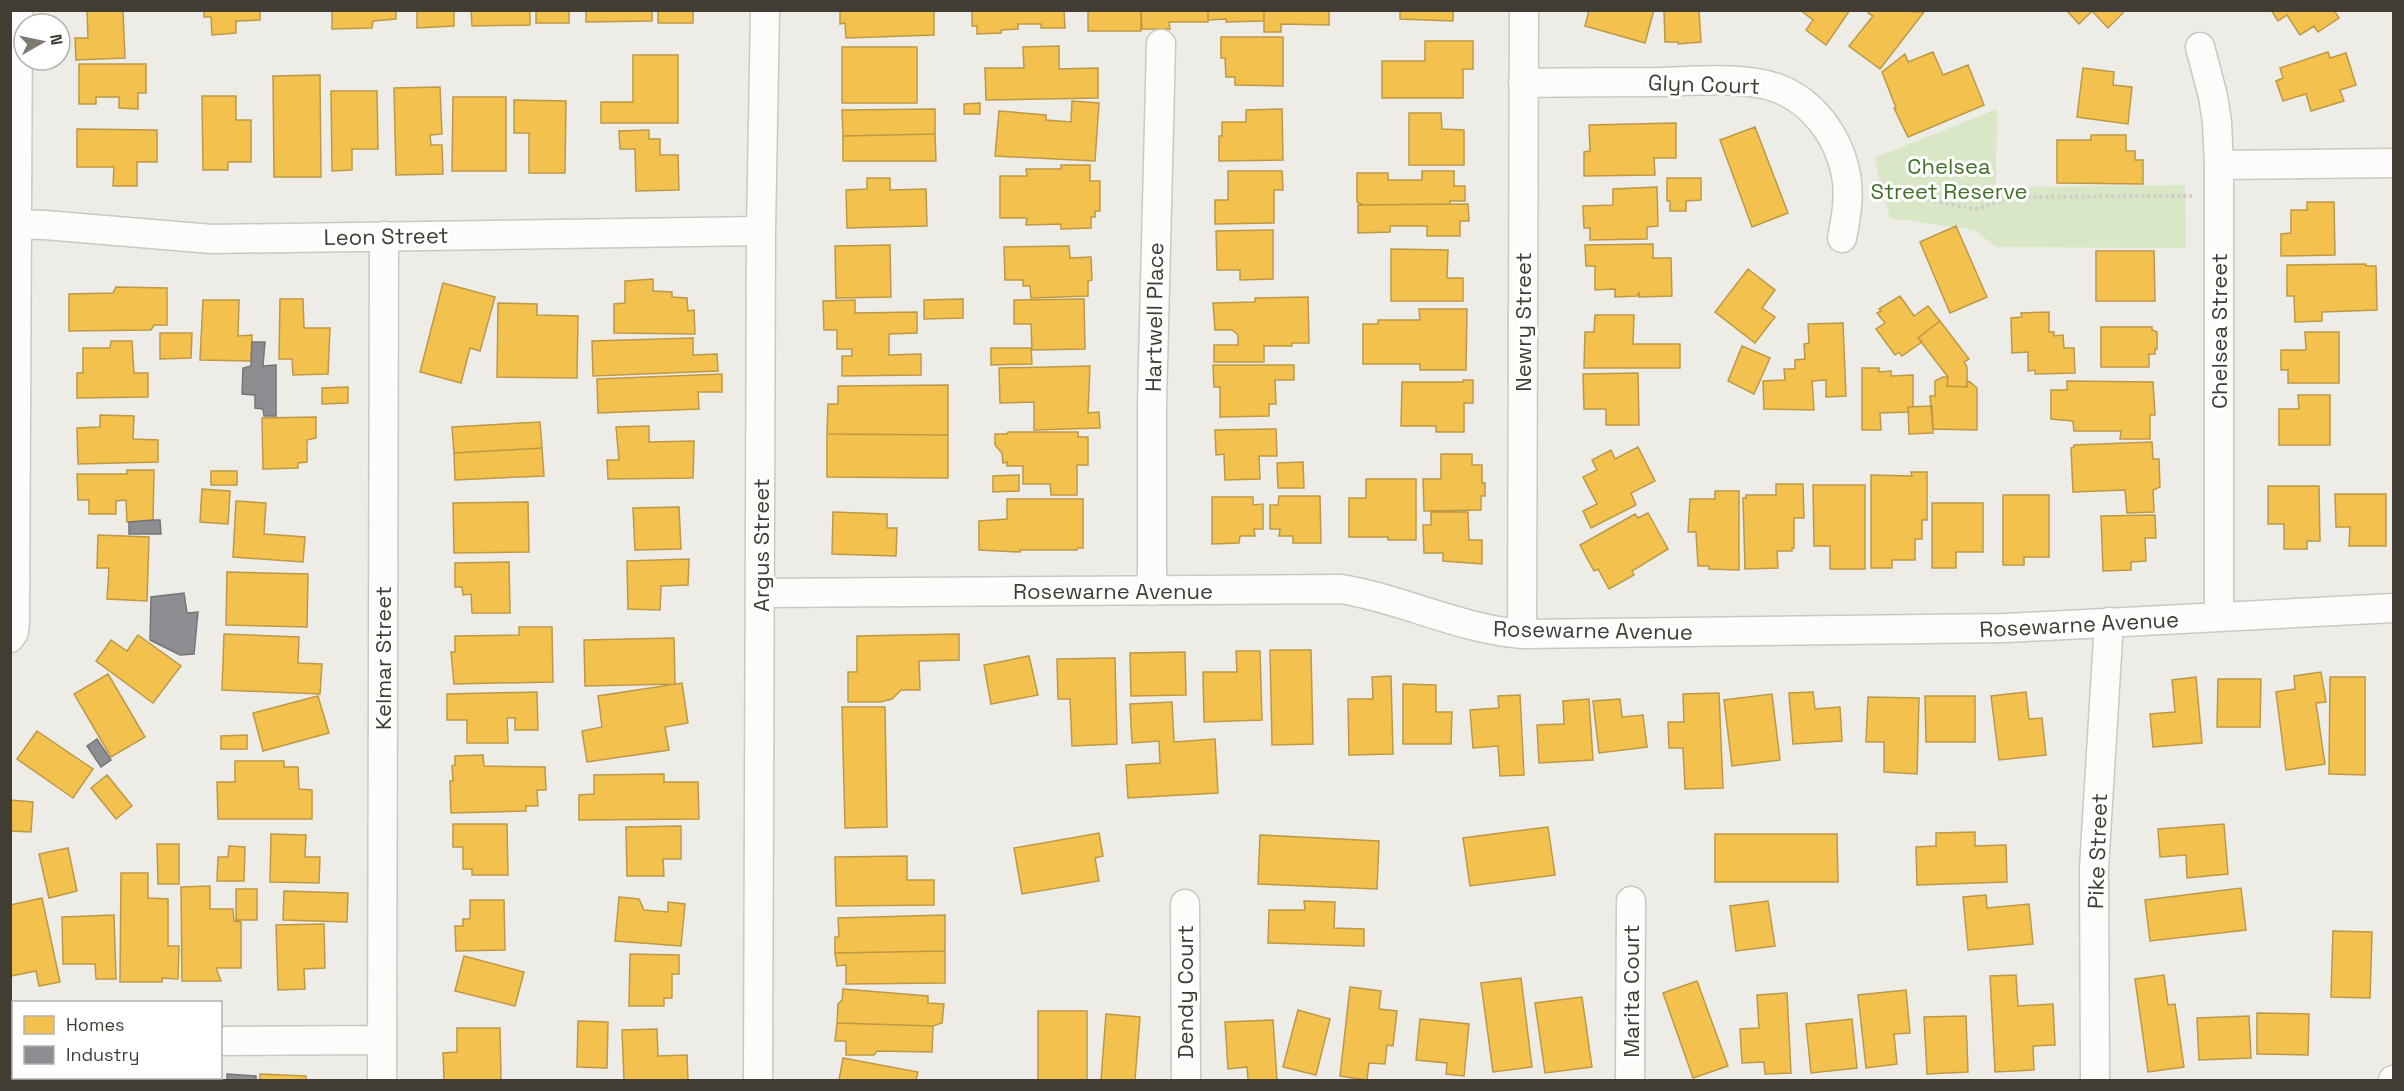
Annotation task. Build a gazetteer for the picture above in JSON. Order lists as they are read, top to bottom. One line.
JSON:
{"streets":{"street":["Glyn Court","Leon Street","Hartwell Place","Newry Street","Chelsea Street","Argus Street","Rosewarne Avenue","Kelmar Street","Pike Street","Marita Court","Dendy Court"]},"crossings":[["Glyn Court","Newry Street"],["Leon Street","Argus Street"],["Leon Street","Kelmar Street"],["Hartwell Place","Rosewarne Avenue"],["Newry Street","Rosewarne Avenue"],["Chelsea Street","Rosewarne Avenue"],["Argus Street","Rosewarne Avenue"],["Rosewarne Avenue","Pike Street"]],"parks":["Chelsea Street Reserve"],"legend":["Homes","Industry"],"north":"right"}
